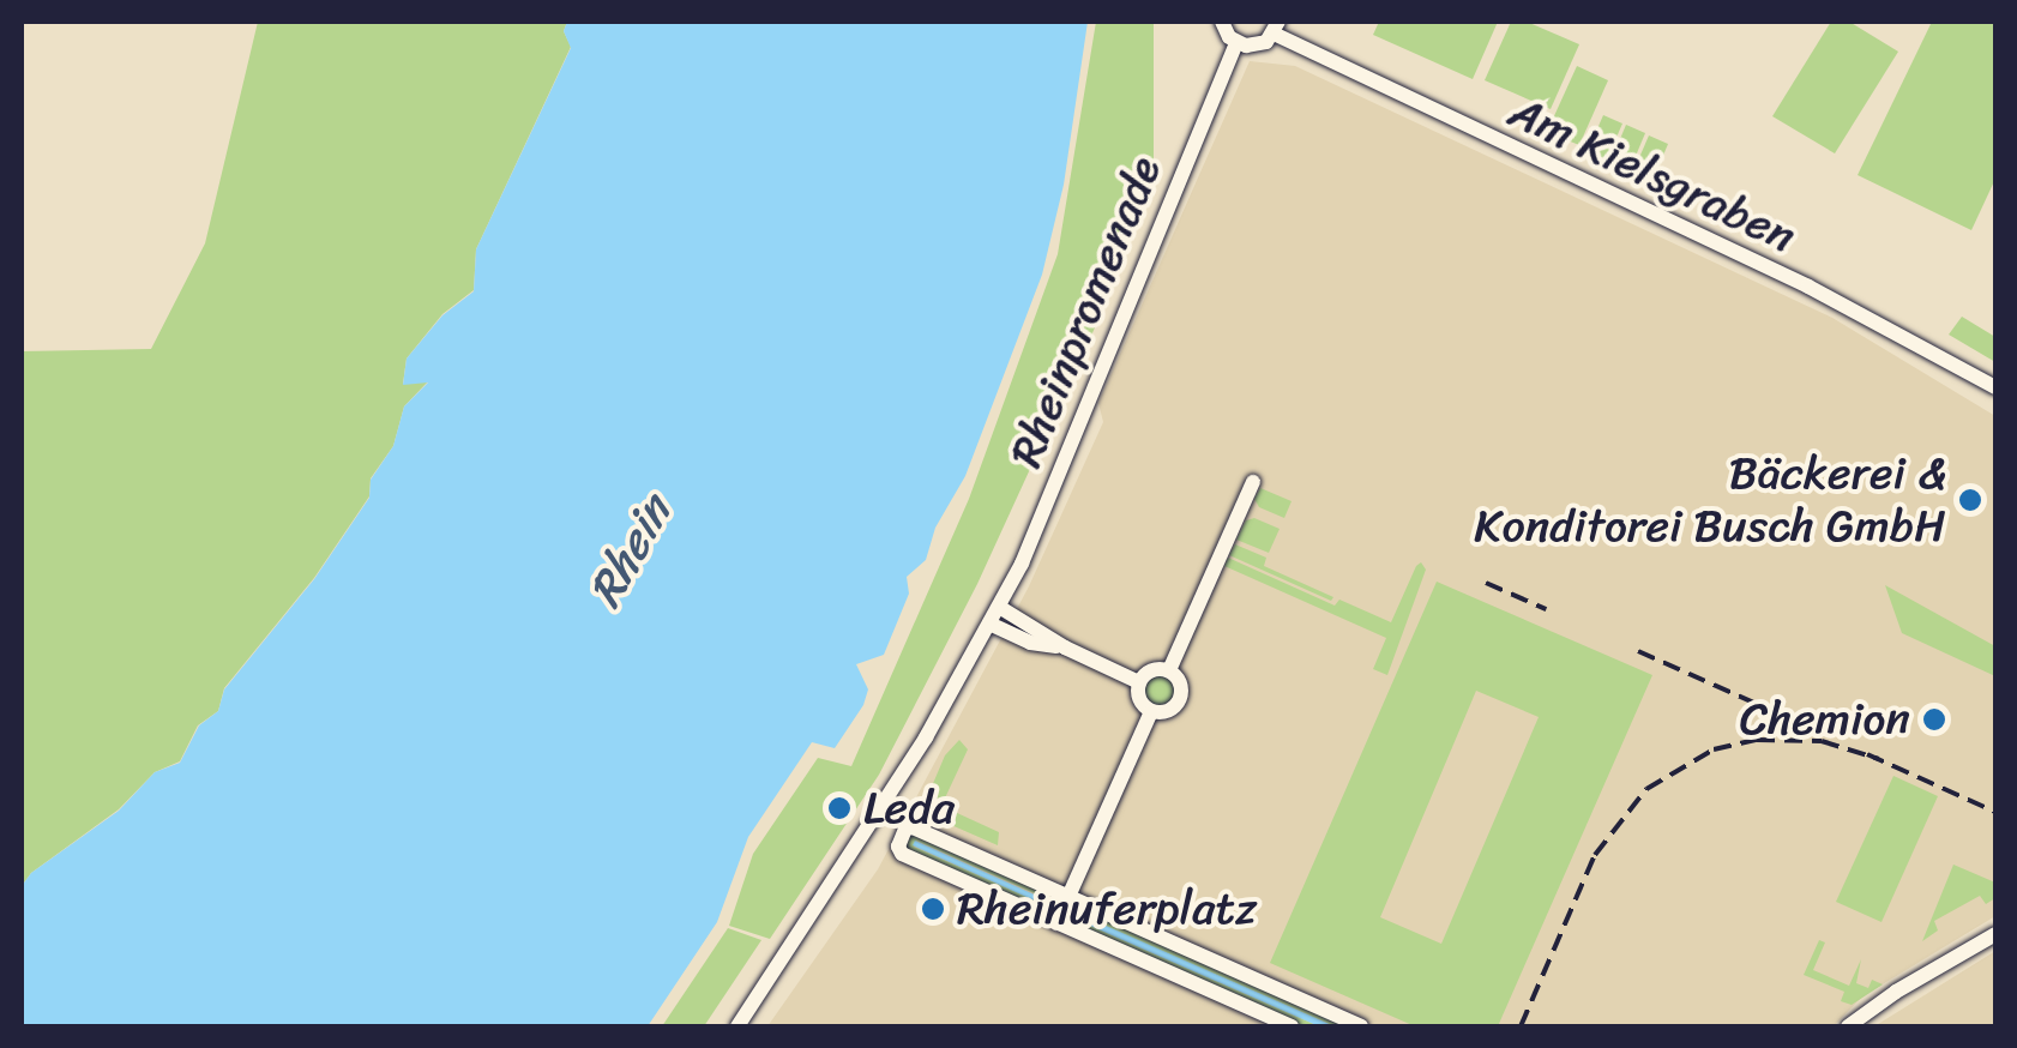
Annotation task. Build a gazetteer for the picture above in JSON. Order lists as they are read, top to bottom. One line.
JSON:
{"streets":{"street":["Am Kielsgraben","Rheinpromenade"]},"water":["Rhein"],"places":["Bäckerei & Konditorei Busch GmbH","Chemion","Leda","Rheinuferplatz"]}
